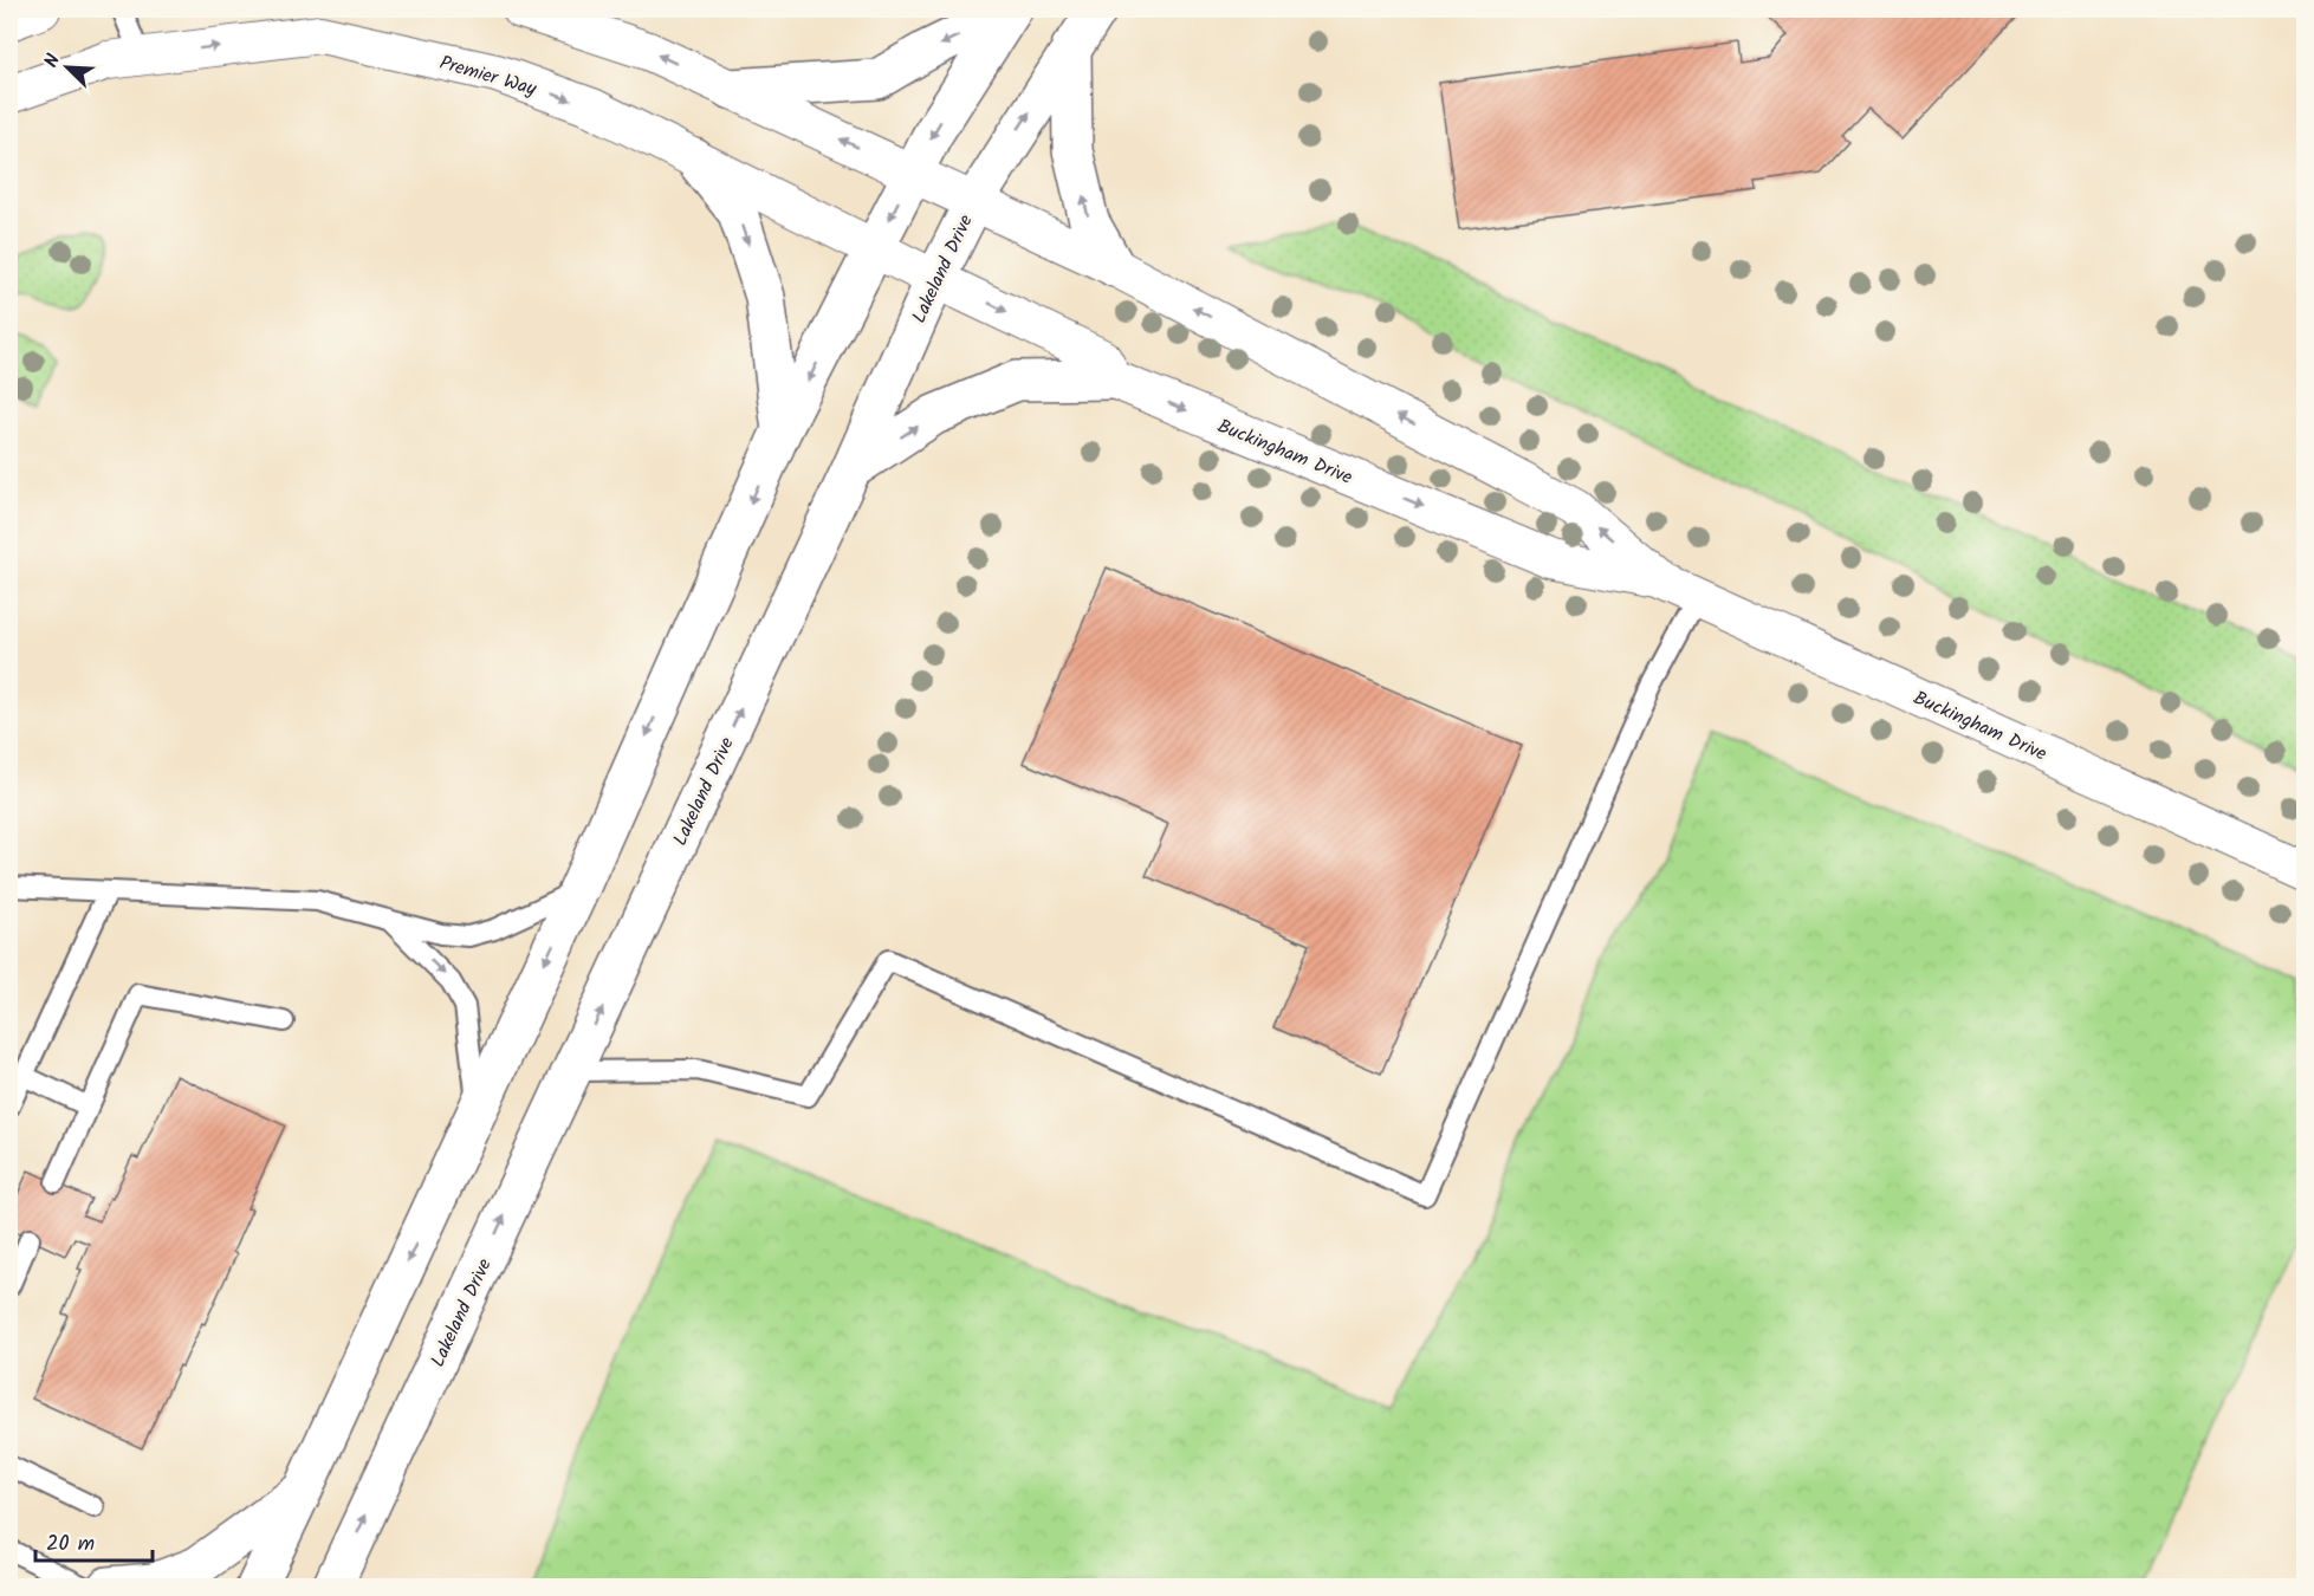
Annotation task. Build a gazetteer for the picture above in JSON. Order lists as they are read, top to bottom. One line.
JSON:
{"streets":{"main road":["Lakeland Drive"],"street":["Premier Way","Buckingham Drive"]},"crossings":[["Premier Way","Lakeland Drive"],["Premier Way","Buckingham Drive"],["Lakeland Drive","Buckingham Drive"]],"scale_bar":"20 m","north":"top left"}
